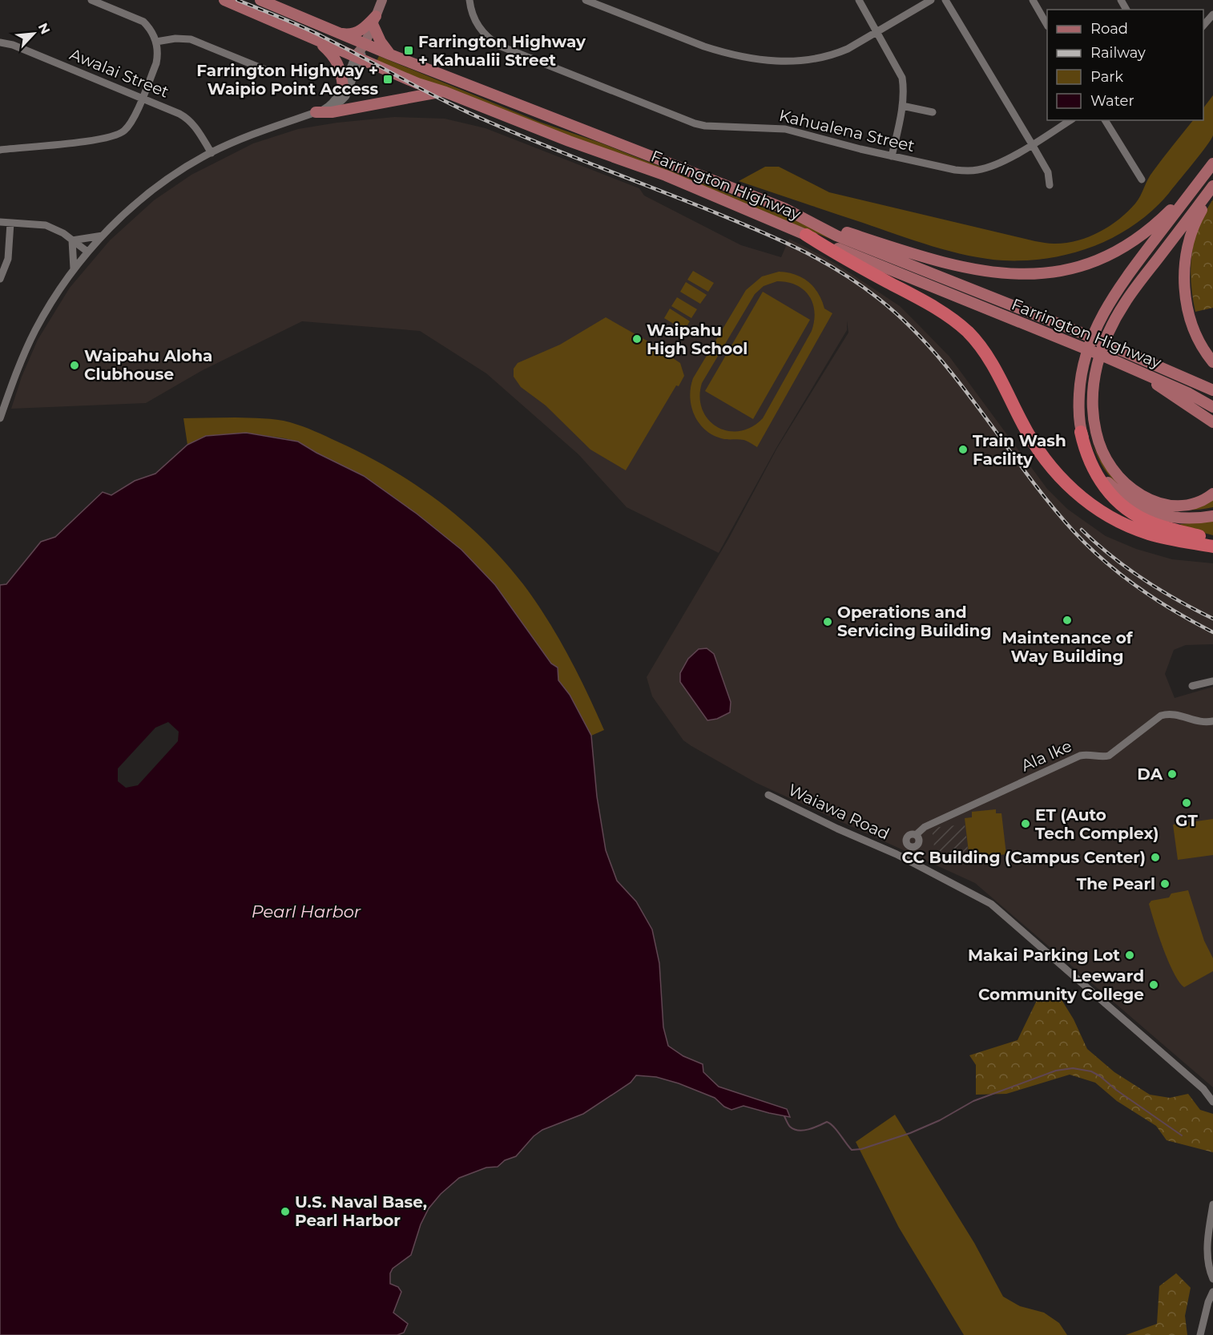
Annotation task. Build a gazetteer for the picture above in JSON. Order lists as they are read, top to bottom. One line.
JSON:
{"streets":{"main road":["Farrington Highway"],"street":["Awalai Street","Kahualena Street","Ala Ike","Waiawa Road"]},"water":["Pearl Harbor"],"places":{"transit":["Farrington Highway + Kahualii Street","Farrington Highway + Waipio Point Access"],"other":["Waipahu High School","Waipahu Aloha Clubhouse","Train Wash Facility","Maintenance of Way Building","Operations and Servicing Building","DA","GT","ET (Auto Tech Complex)","CC Building (Campus Center)","The Pearl","Makai Parking Lot","Leeward Community College","U.S. Naval Base, Pearl Harbor"]},"legend":["Road","Railway","Park","Water"],"north":"top right"}
